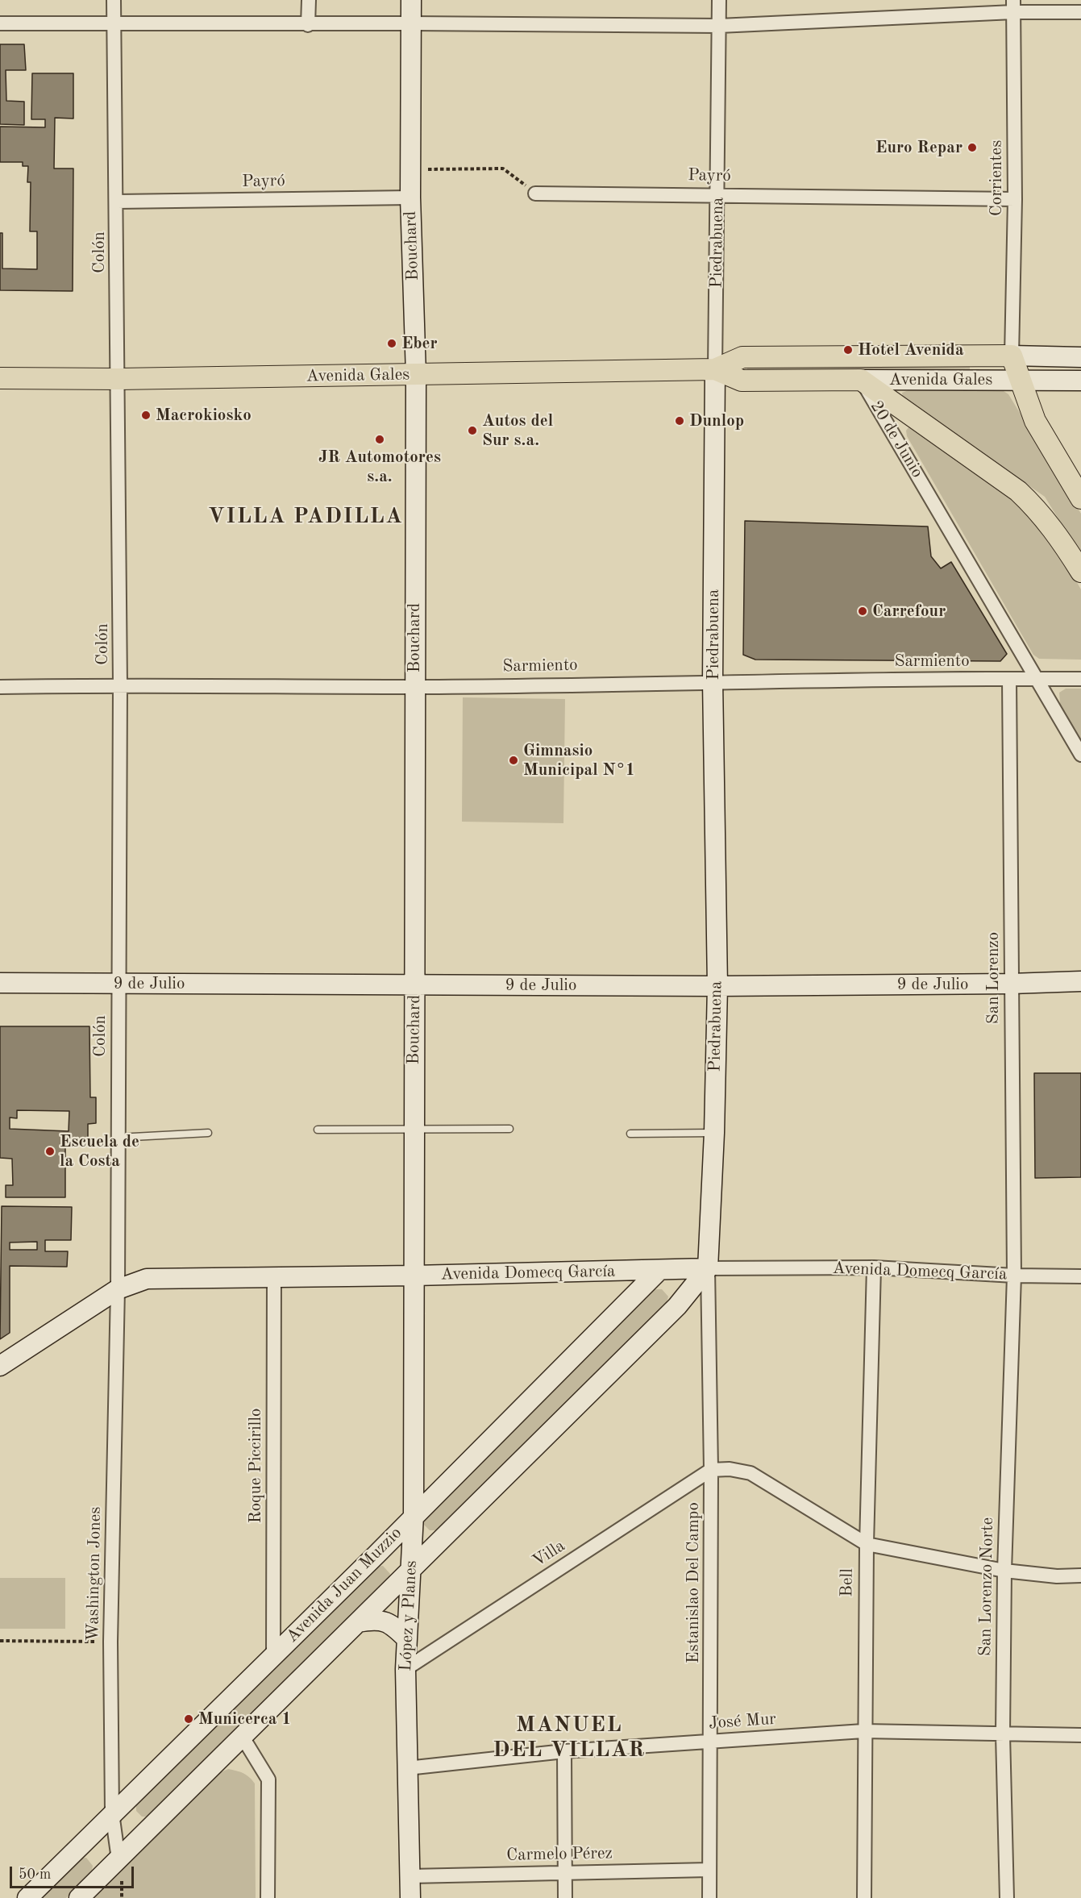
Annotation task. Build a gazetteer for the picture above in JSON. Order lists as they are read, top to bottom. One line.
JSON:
{"streets":{"main road":["Piedrabuena","Bouchard","Avenida Gales","20 de Junio","9 de Julio","Avenida Domecq García","Avenida Juan Muzzio","López y Planes"],"street":["Payró","Corrientes","Colón","Sarmiento","San Lorenzo","Roque Piccirillo","Villa","Washington Jones","Estanislao Del Campo","Bell","San Lorenzo Norte","José Mur","Carmelo Pérez"]},"crossings":[["Payró","Corrientes"],["Payró","Piedrabuena"],["Payró","Bouchard"],["Payró","Colón"],["Corrientes","Avenida Gales"],["Piedrabuena","Avenida Gales"],["Piedrabuena","Sarmiento"],["Piedrabuena","9 de Julio"],["Piedrabuena","Avenida Domecq García"],["Piedrabuena","Estanislao Del Campo"],["Piedrabuena","Avenida Juan Muzzio"],["Bouchard","Avenida Gales"],["Bouchard","Sarmiento"],["Bouchard","9 de Julio"],["Bouchard","Avenida Domecq García"],["Bouchard","López y Planes"],["Colón","Avenida Gales"],["Colón","Sarmiento"],["Colón","9 de Julio"],["Colón","Avenida Domecq García"],["Colón","Washington Jones"],["Avenida Gales","20 de Junio"],["20 de Junio","Sarmiento"],["Sarmiento","San Lorenzo"],["San Lorenzo","9 de Julio"],["San Lorenzo","Avenida Domecq García"],["San Lorenzo","San Lorenzo Norte"],["Avenida Domecq García","Roque Piccirillo"],["Avenida Domecq García","Washington Jones"],["Avenida Domecq García","Estanislao Del Campo"],["Avenida Domecq García","Bell"],["Avenida Domecq García","Avenida Juan Muzzio"],["Avenida Domecq García","San Lorenzo Norte"],["Avenida Domecq García","López y Planes"],["Roque Piccirillo","Avenida Juan Muzzio"],["Villa","Estanislao Del Campo"],["Villa","López y Planes"],["Washington Jones","Avenida Juan Muzzio"],["Estanislao Del Campo","Avenida Juan Muzzio"],["Estanislao Del Campo","José Mur"],["Estanislao Del Campo","Carmelo Pérez"],["Bell","José Mur"],["Avenida Juan Muzzio","López y Planes"],["San Lorenzo Norte","José Mur"],["López y Planes","José Mur"],["López y Planes","Carmelo Pérez"]],"districts":["VILLA PADILLA","MANUEL DEL VILLAR"],"places":["Euro Repar","Eber","Hotel Avenida","Macrokiosko","Dunlop","Autos del Sur s.a.","JR Automotores s.a.","Carrefour","Gimnasio Municipal N°1","Escuela de la Costa","Municerca 1"],"scale_bar":"50 m"}
